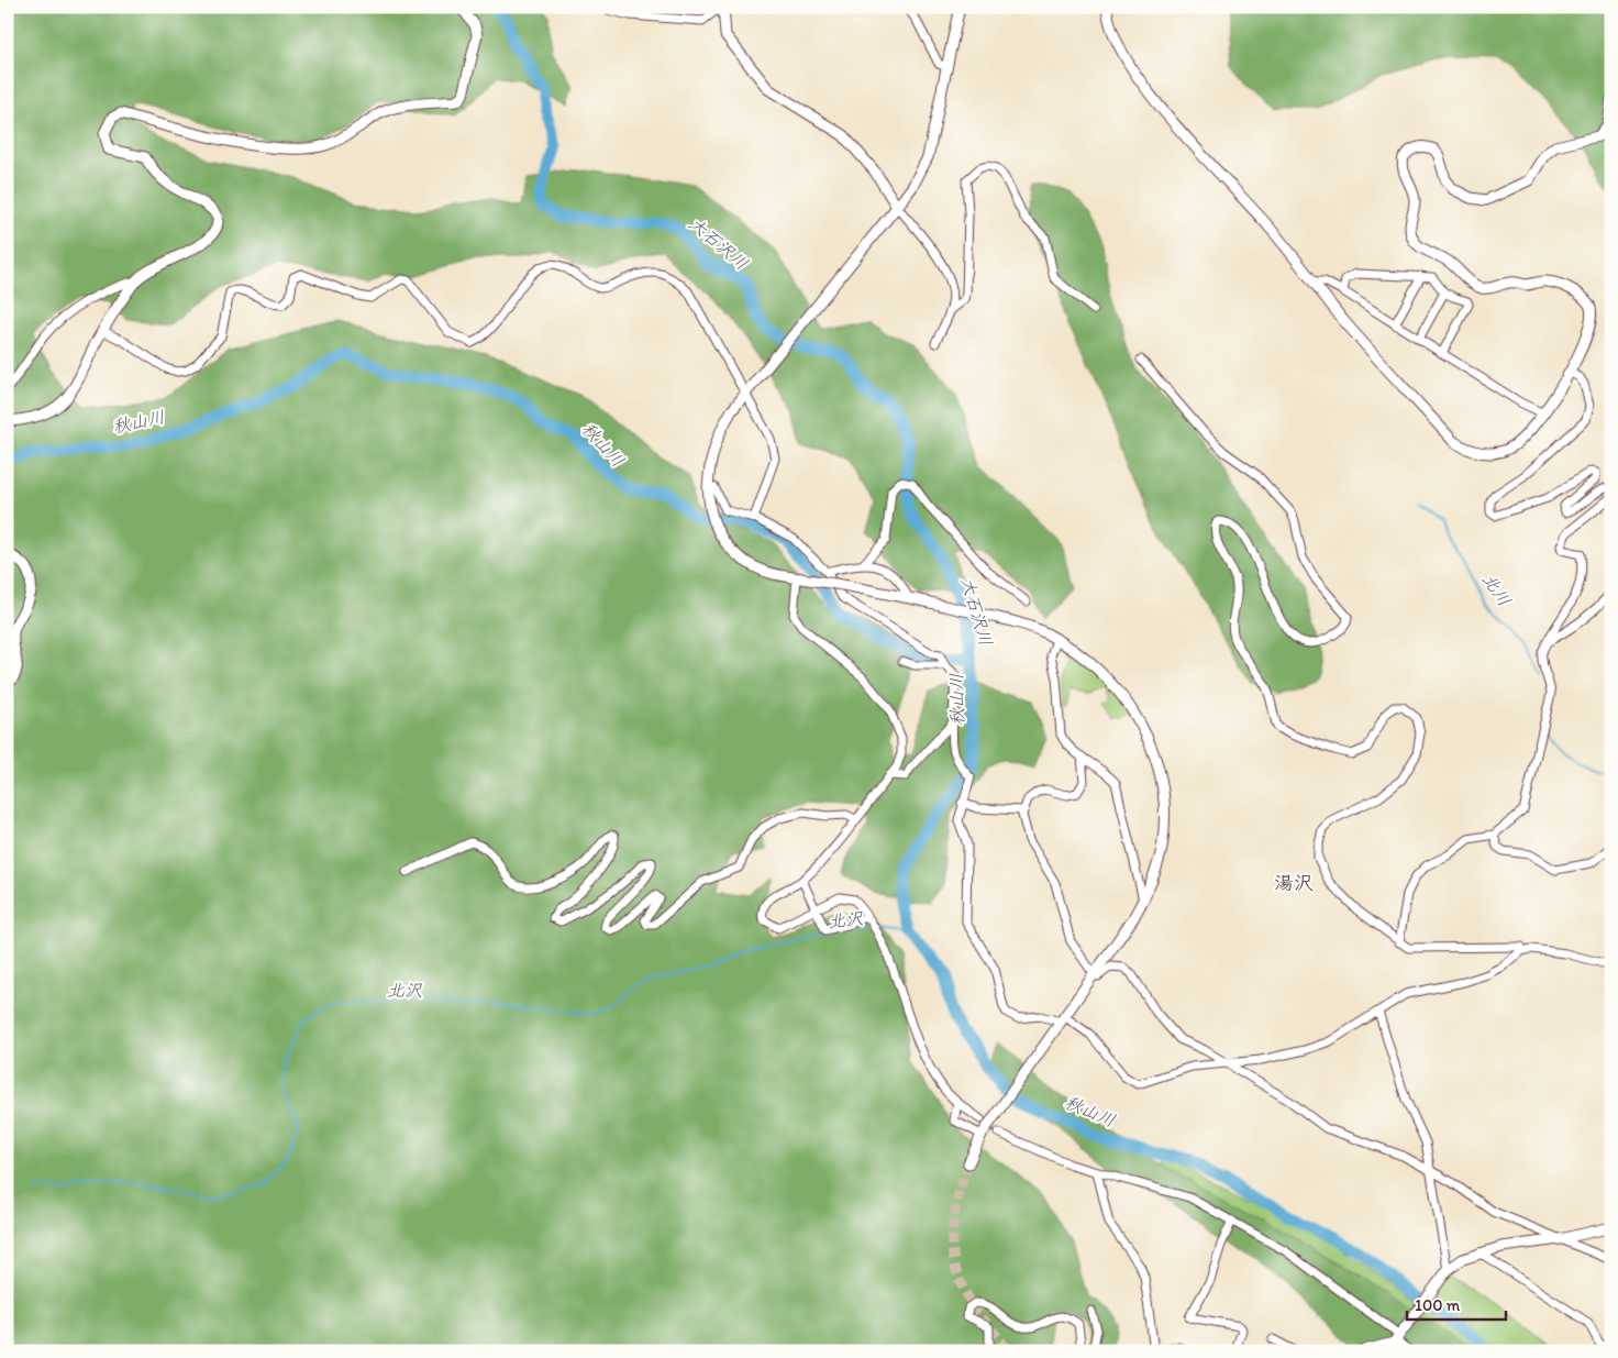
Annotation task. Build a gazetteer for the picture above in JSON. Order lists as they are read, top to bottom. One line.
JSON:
{"districts":["湯沢"],"water":["大石沢川","秋山川","北川","北沢"],"scale_bar":"100 m"}
